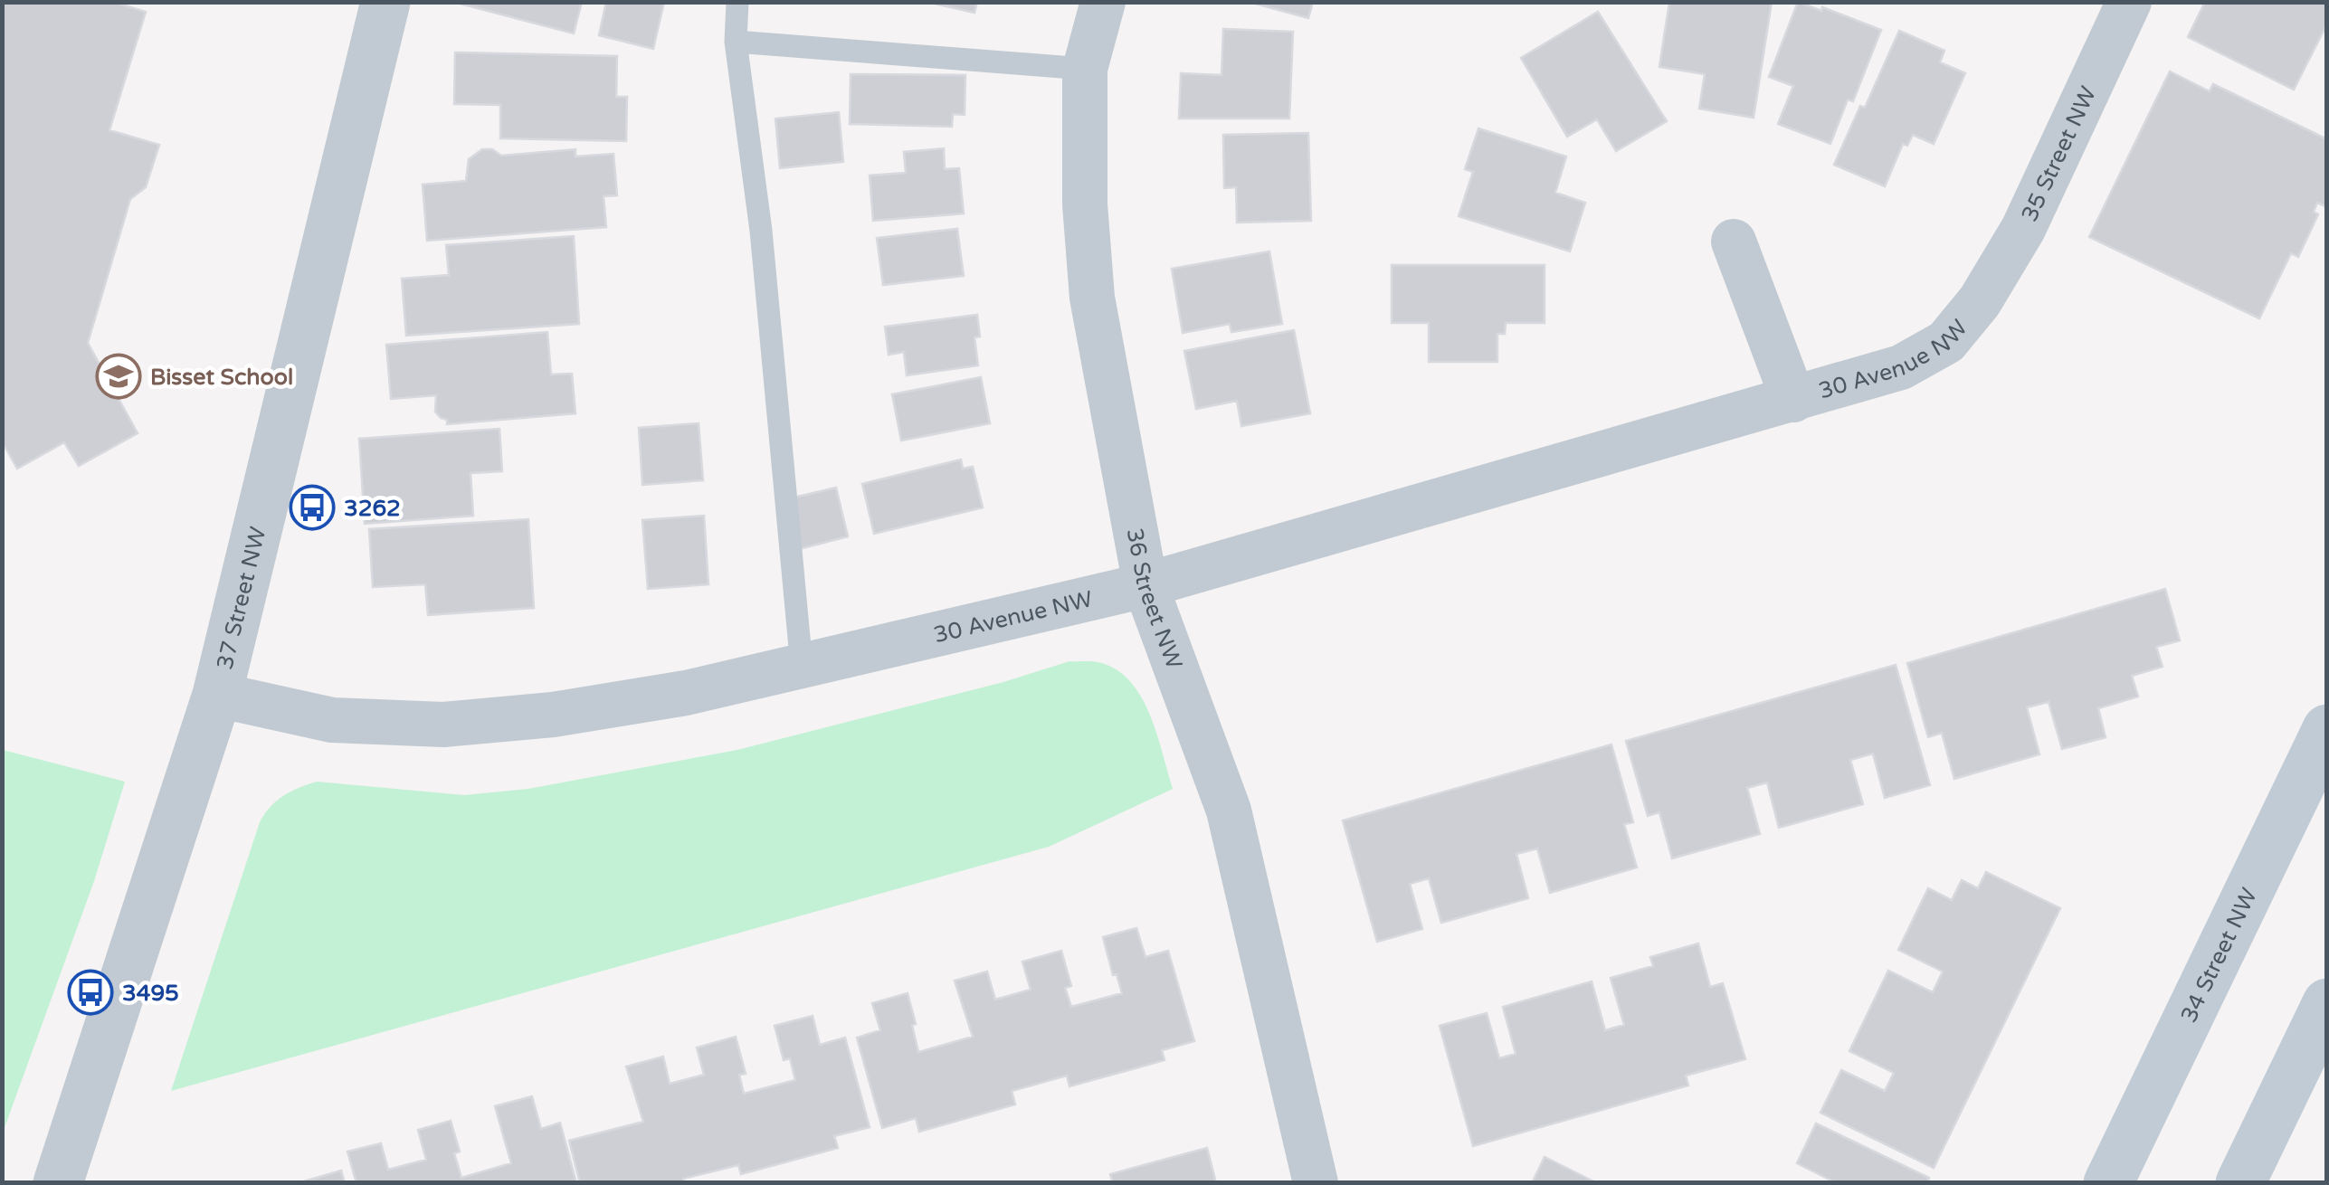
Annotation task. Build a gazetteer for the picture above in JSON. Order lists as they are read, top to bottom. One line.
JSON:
{"streets":{"main road":["34 Street NW"],"street":["35 Street NW","30 Avenue NW","37 Street NW","36 Street NW"]},"crossings":[["35 Street NW","30 Avenue NW"],["30 Avenue NW","37 Street NW"],["30 Avenue NW","36 Street NW"]],"places":{"school or university":["Bisset School"],"bus stop":["3262","3495"]}}
